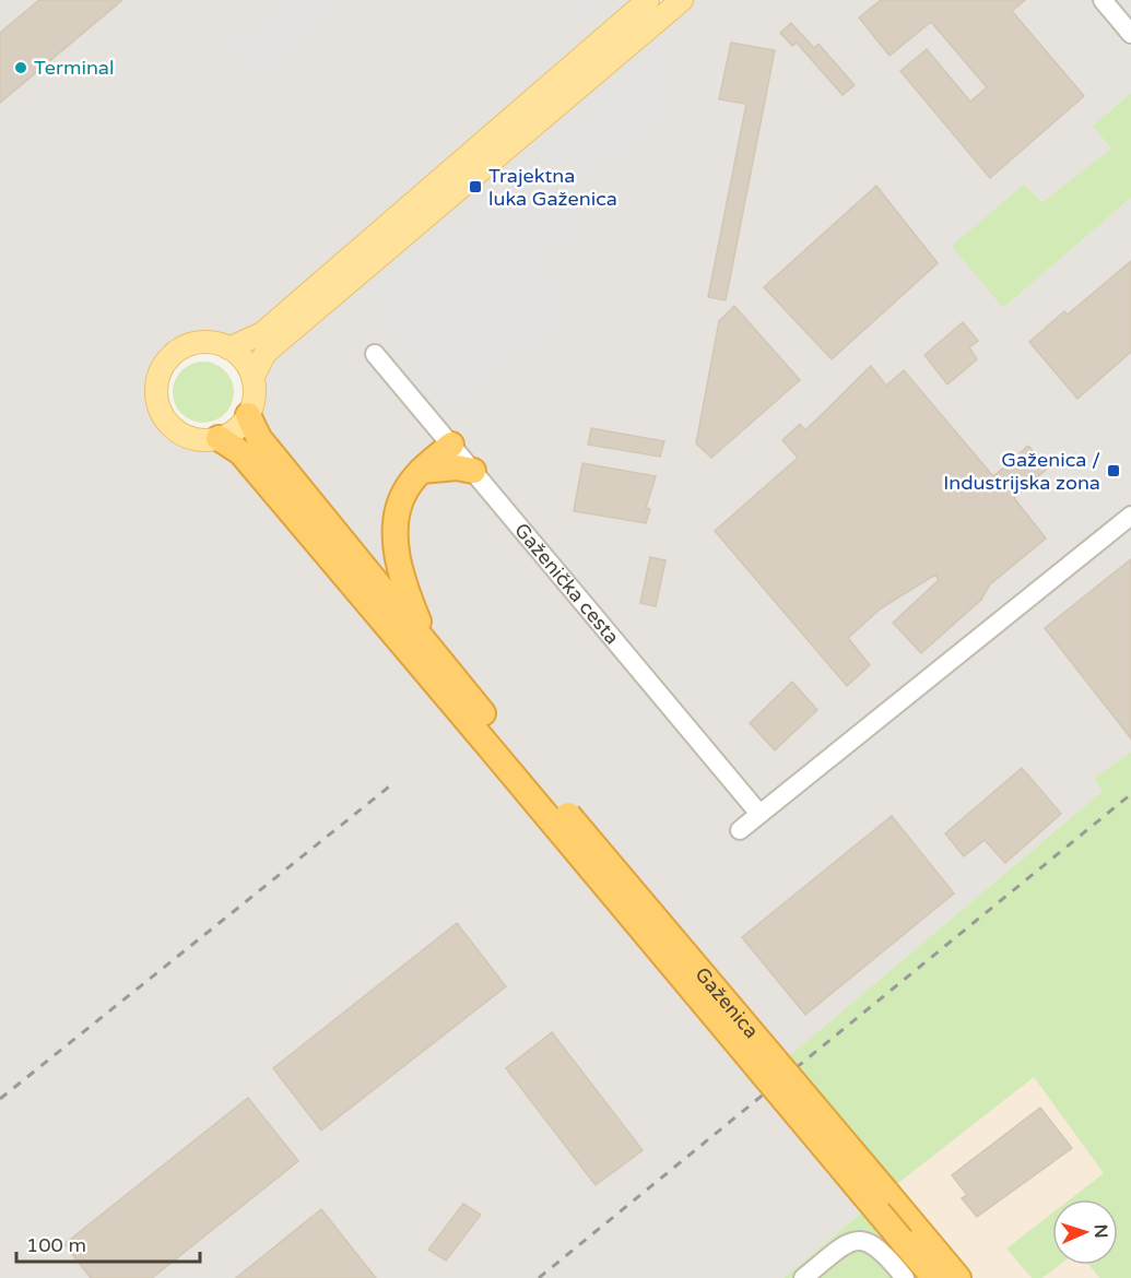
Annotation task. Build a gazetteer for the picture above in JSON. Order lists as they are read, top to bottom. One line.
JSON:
{"streets":{"highway":["Gaženica"],"street":["Gaženička cesta"]},"places":{"other":["Terminal"],"transit":["Trajektna luka Gaženica","Gaženica / Industrijska zona"]},"scale_bar":"100 m","north":"right"}
